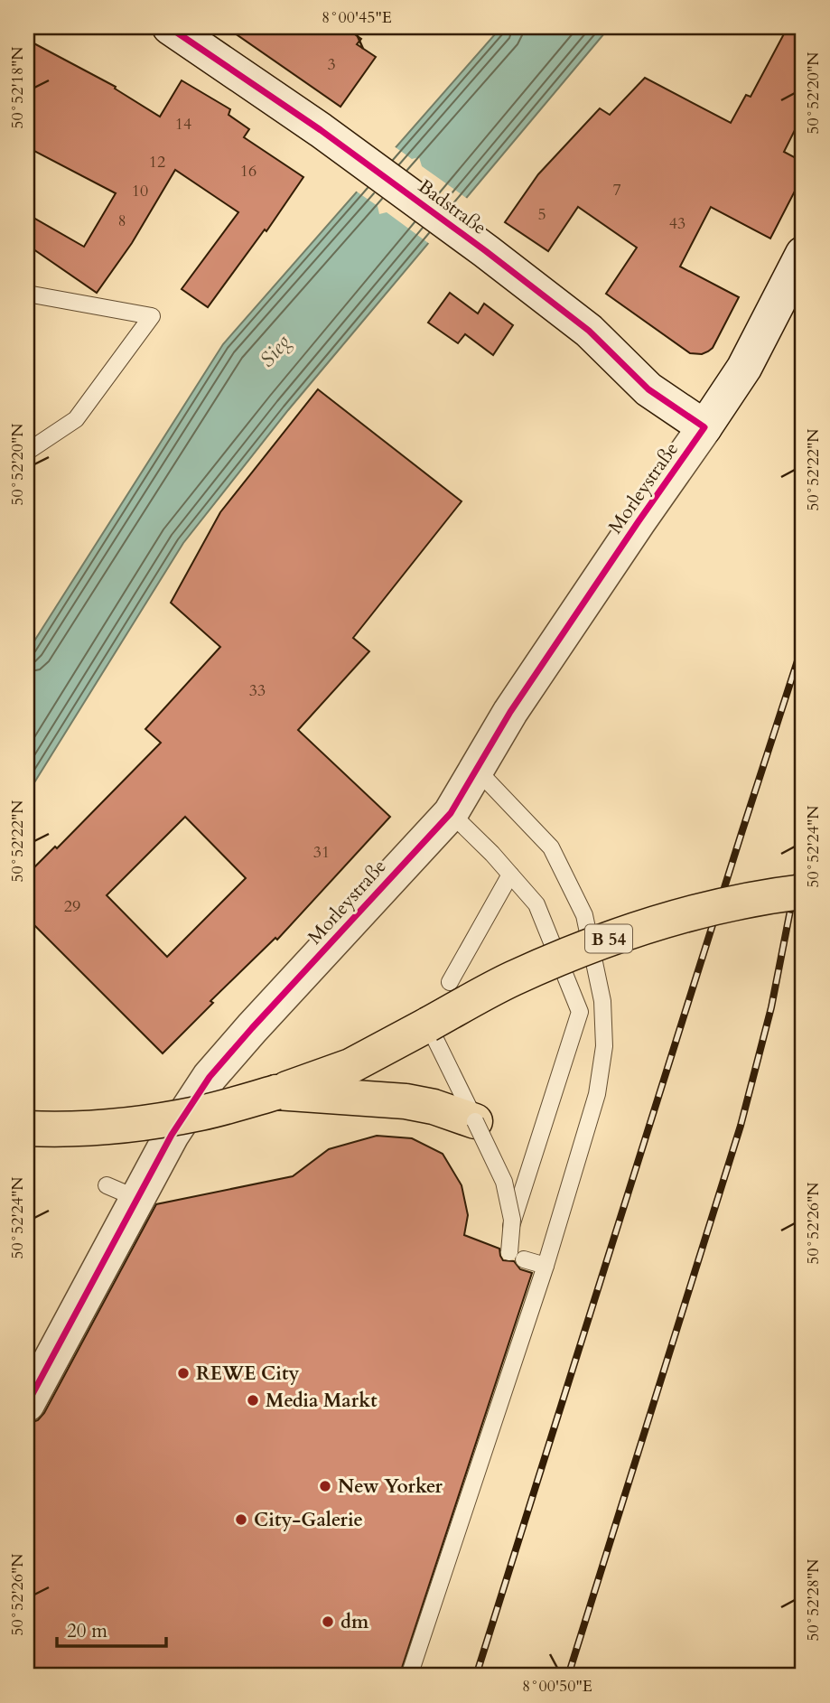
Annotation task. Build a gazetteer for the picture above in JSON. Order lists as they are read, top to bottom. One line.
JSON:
{"streets":{"main road":["B 54"],"street":["Badstraße","Morleystraße"]},"crossings":[["Badstraße","Morleystraße"]],"water":["Sieg"],"places":["REWE City","Media Markt","New Yorker","City-Galerie","dm"],"house_numbers":["3","14","12","16","7","10","5","8","43","33","31","29"],"scale_bar":"20 m","coordinates":["8°00'45\"E","50°52'18\"N","50°52'20\"N","50°52'22\"N","50°52'24\"N","50°52'26\"N","50°52'28\"N","8°00'50\"E"]}
